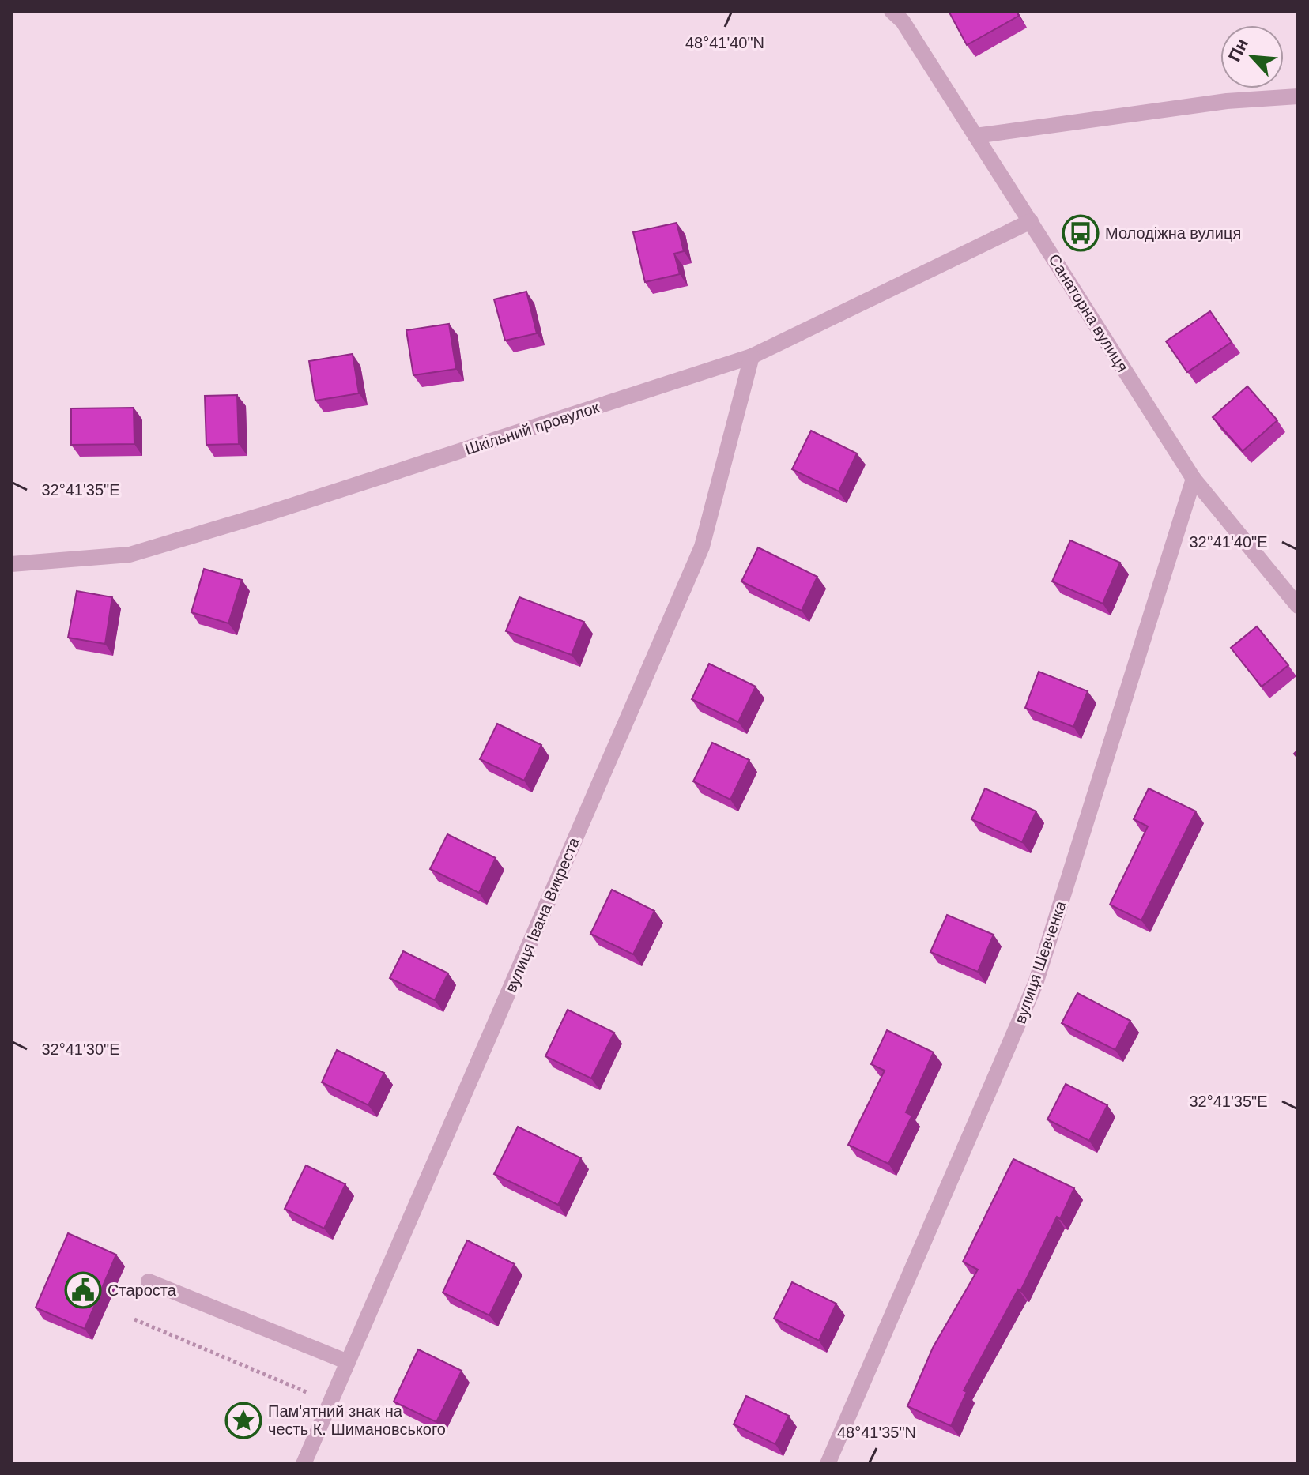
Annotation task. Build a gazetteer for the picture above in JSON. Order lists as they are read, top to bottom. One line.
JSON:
{"streets":{"street":["Санаторна вулиця","Шкільний провулок","вулиця Івана Викреста","вулиця Шевченка"]},"crossings":[["Санаторна вулиця","Шкільний провулок"],["Санаторна вулиця","вулиця Шевченка"],["Шкільний провулок","вулиця Івана Викреста"]],"places":{"bus stop":["Молодіжна вулиця"],"public building":["Староста"],"place":["Пам'ятний знак на честь К. Шимановського"]},"north":"top left","coordinates":["48°41'40\"N","32°41'35\"E","32°41'40\"E","32°41'30\"E","48°41'35\"N"]}
